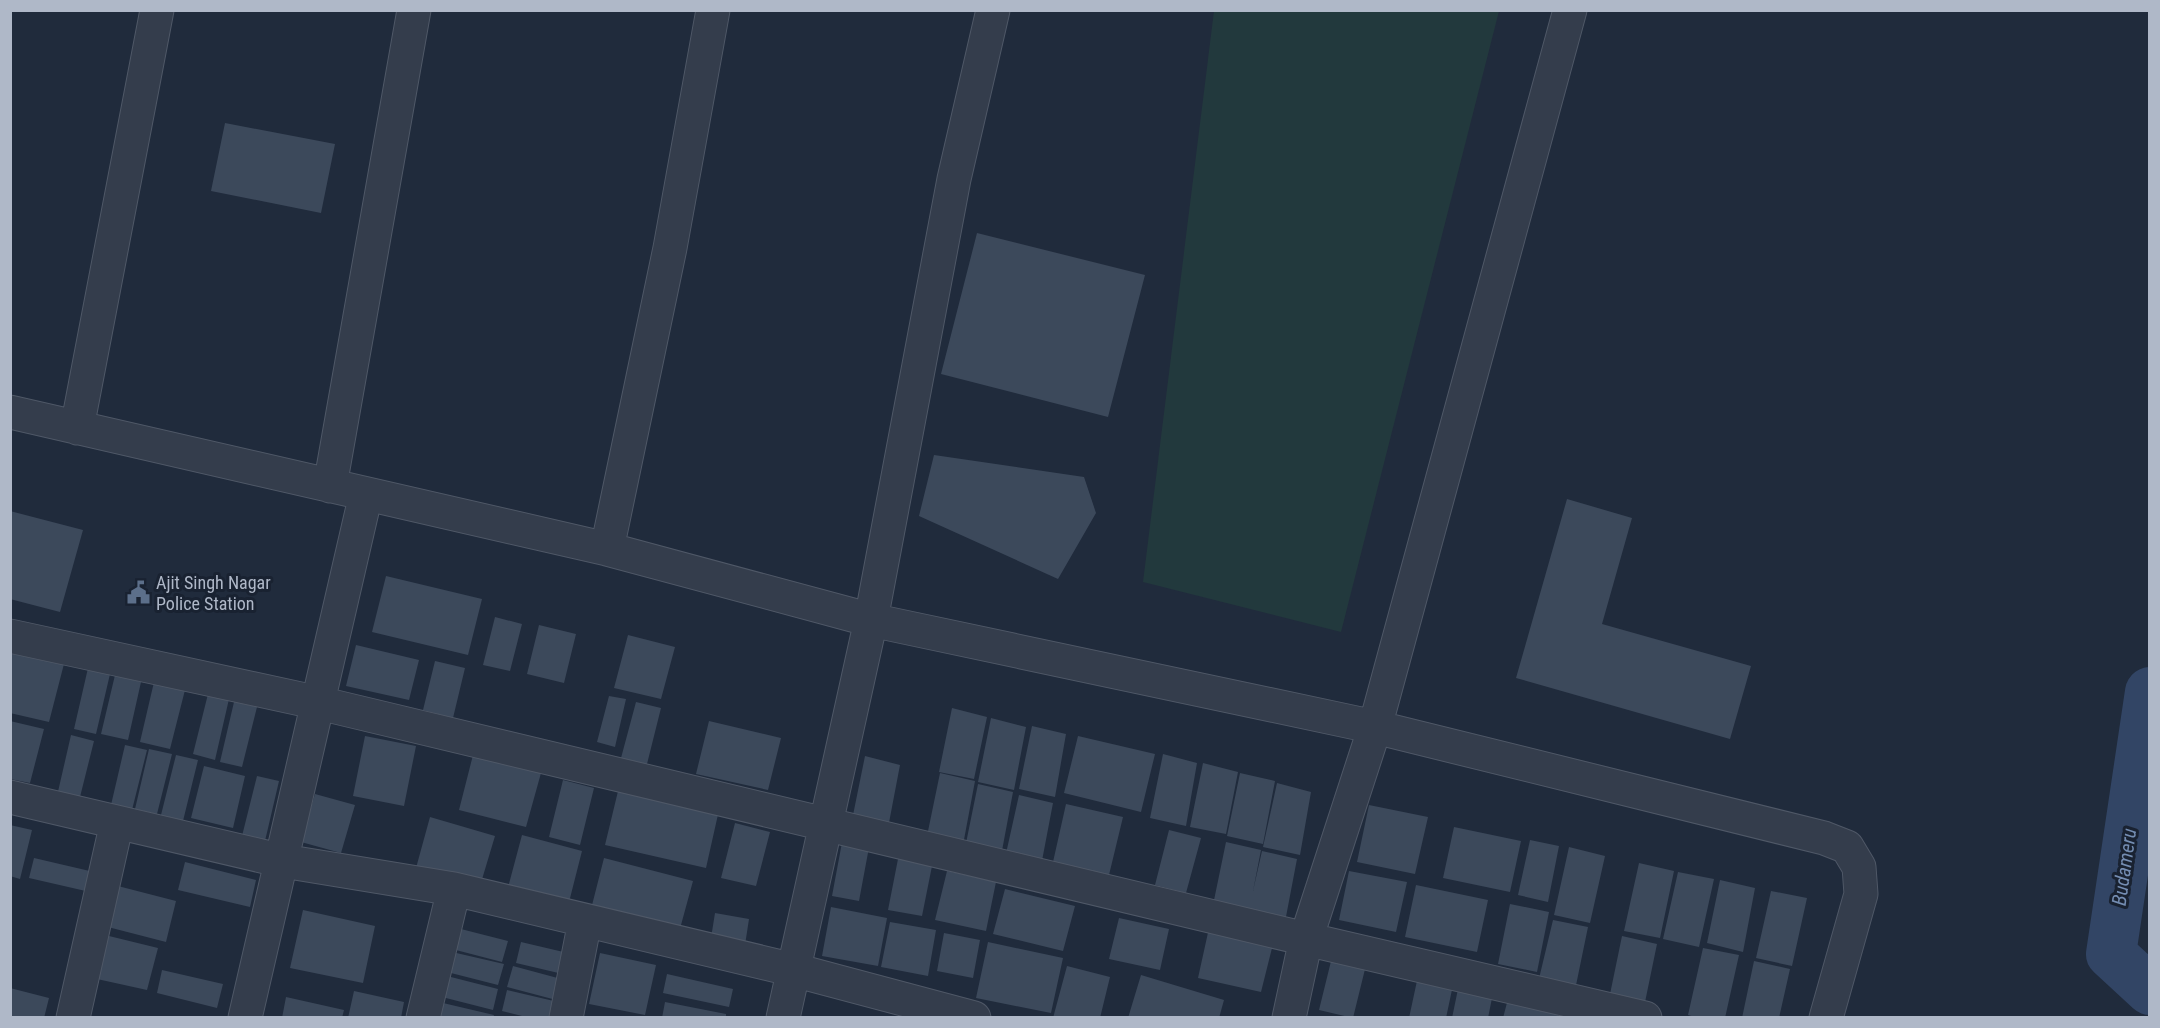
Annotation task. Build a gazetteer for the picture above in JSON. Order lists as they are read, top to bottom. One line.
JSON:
{"water":["Budameru"],"places":{"public building":["Ajit Singh Nagar Police Station"]}}
